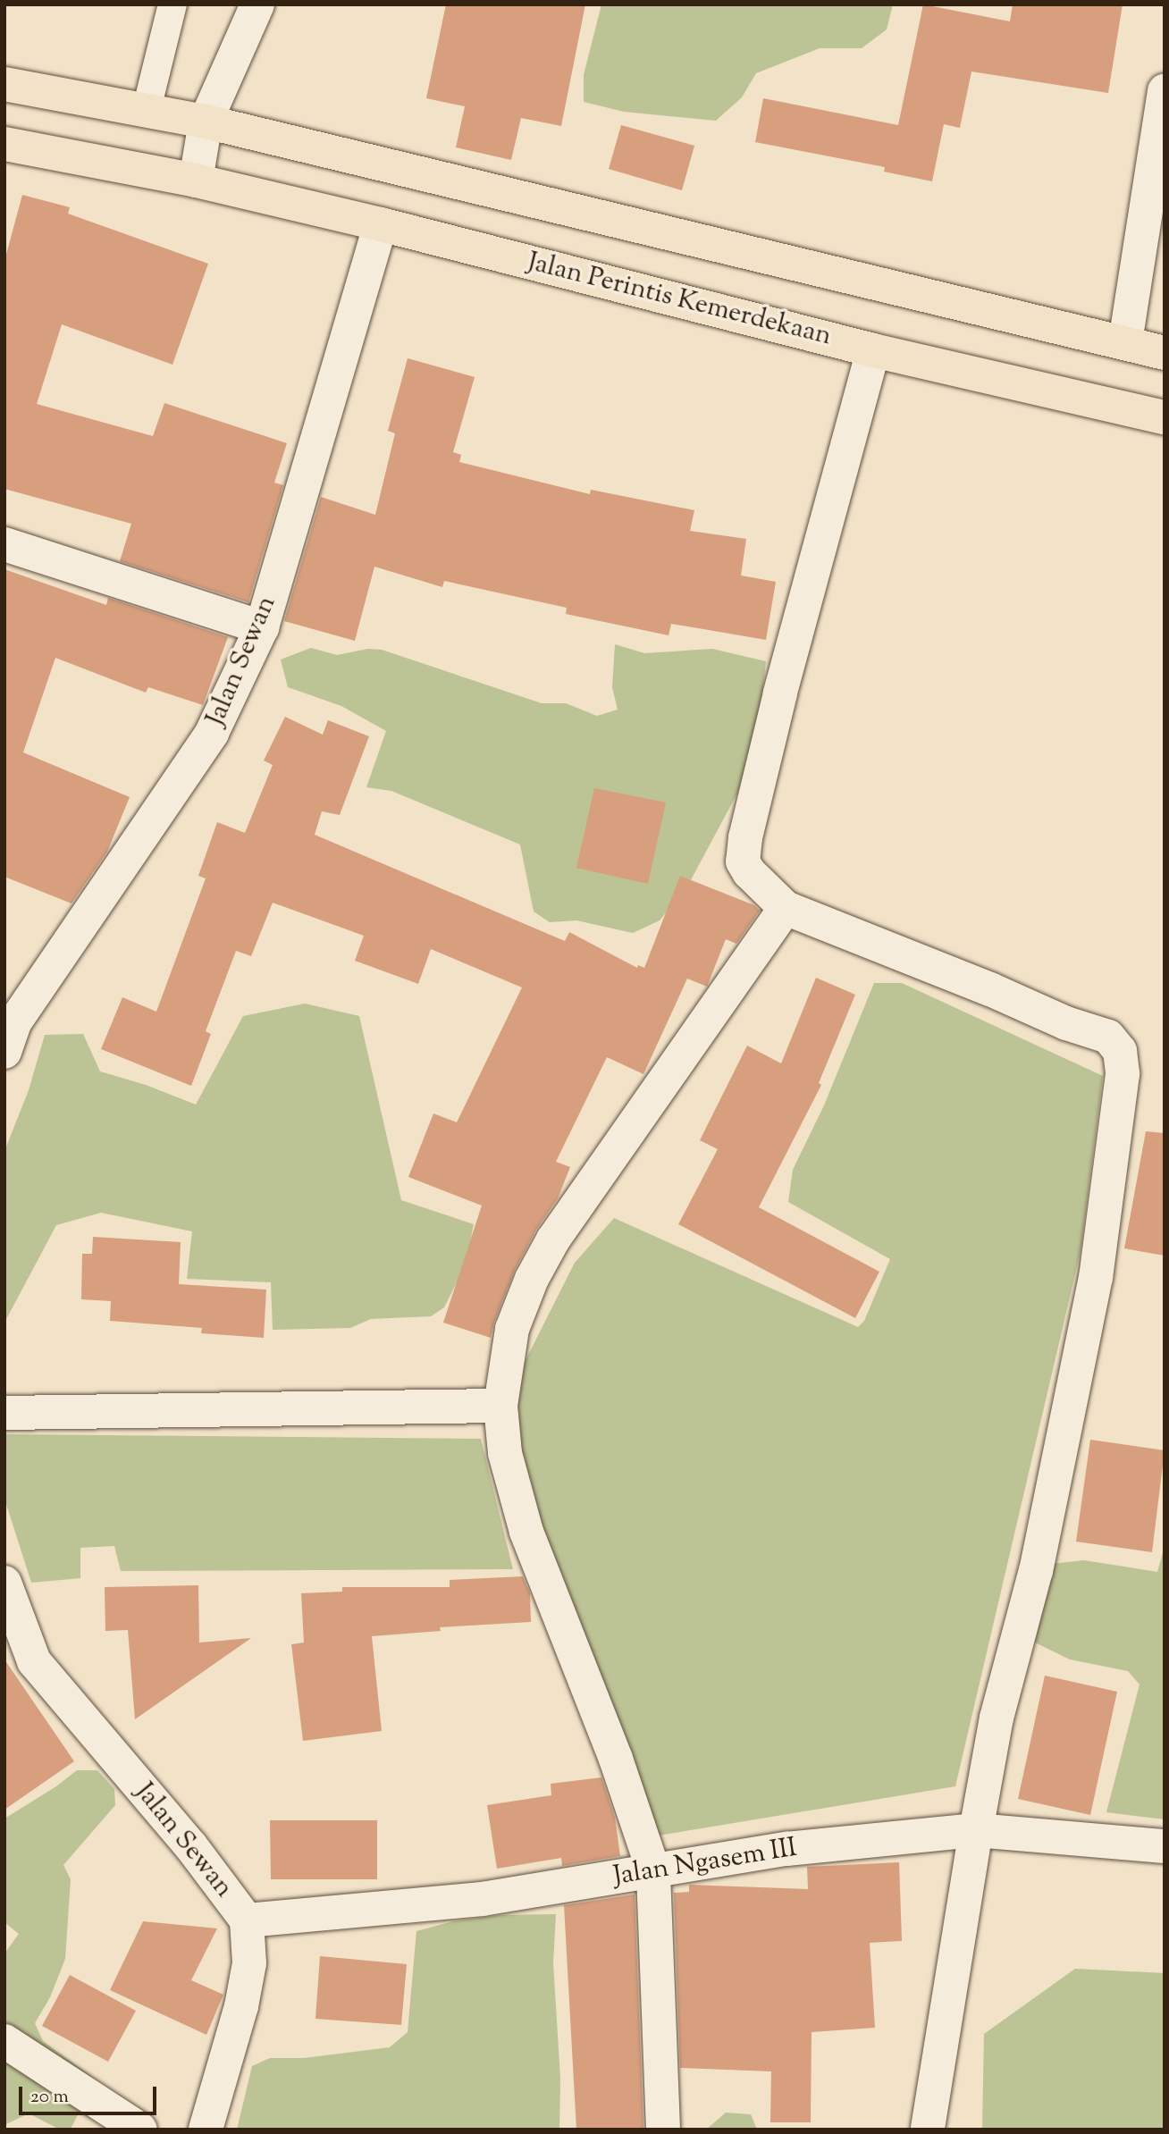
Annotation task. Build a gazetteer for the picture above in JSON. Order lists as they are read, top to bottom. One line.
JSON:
{"streets":{"highway":["Jalan Perintis Kemerdekaan"],"street":["Jalan Sewan","Jalan Ngasem III"]},"crossings":[["Jalan Perintis Kemerdekaan","Jalan Sewan"],["Jalan Sewan","Jalan Ngasem III"]],"scale_bar":"20 m"}
